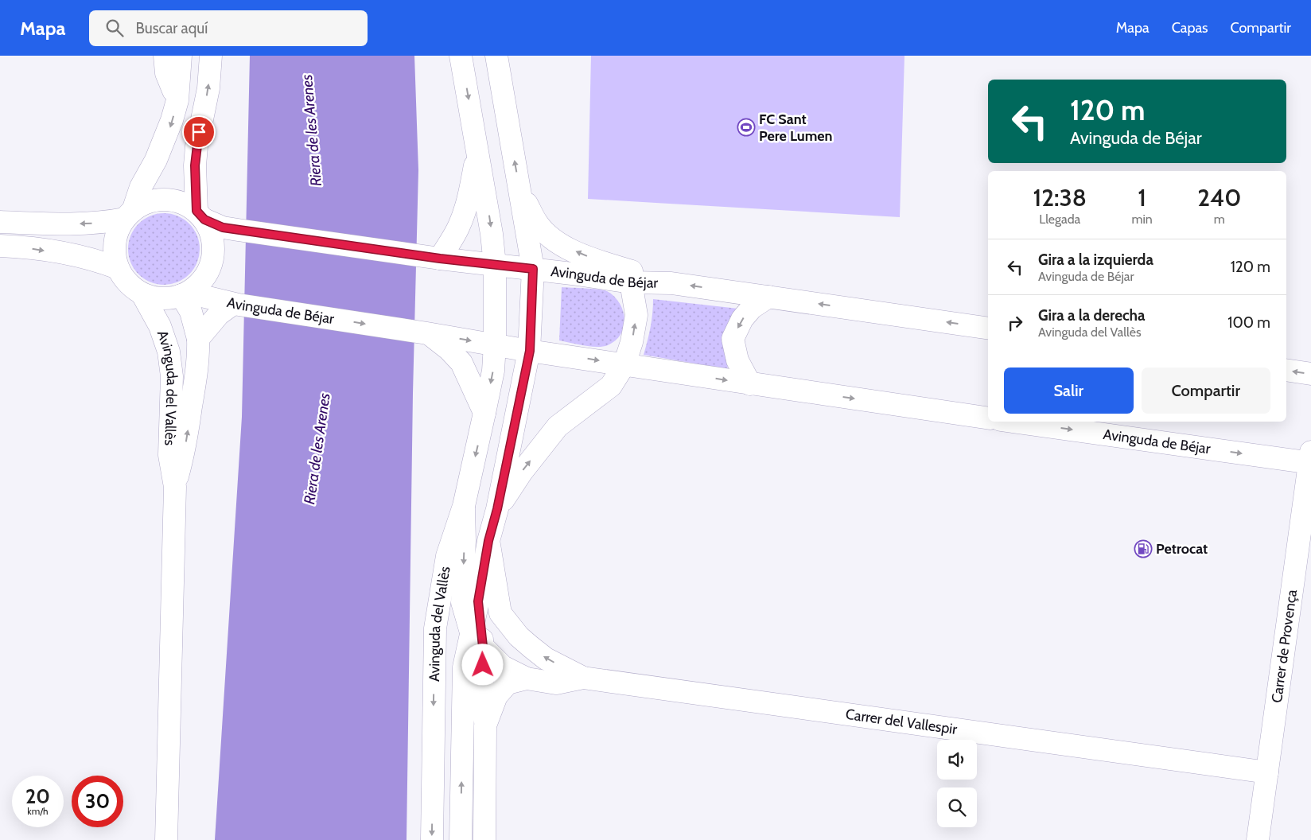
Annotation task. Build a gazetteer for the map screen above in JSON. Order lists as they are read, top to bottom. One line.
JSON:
{"streets":{"main road":["Avinguda de Béjar","Avinguda del Vallès","Carrer de Provença","Carrer del Vallespir"]},"crossings":[["Avinguda de Béjar","Avinguda del Vallès"],["Avinguda de Béjar","Carrer de Provença"],["Carrer de Provença","Carrer del Vallespir"]],"water":["Riera de les Arenes"],"places":{"sports":["FC Sant Pere Lumen"],"fuel station":["Petrocat"]},"page":{"header":"Mapa","search":"Buscar aquí","nav":["Mapa","Capas","Compartir"],"turn":["120 m","Avinguda de Béjar"],"eta":["12:38","Llegada","1","min","240","m"],"list":[{"name":"Gira a la izquierda","note":"Avinguda de Béjar","value":"120 m"},{"name":"Gira a la derecha","note":"Avinguda del Vallès","value":"100 m"}],"buttons":["Salir","Compartir"],"speed":"20 km/h","limit":"30"}}
